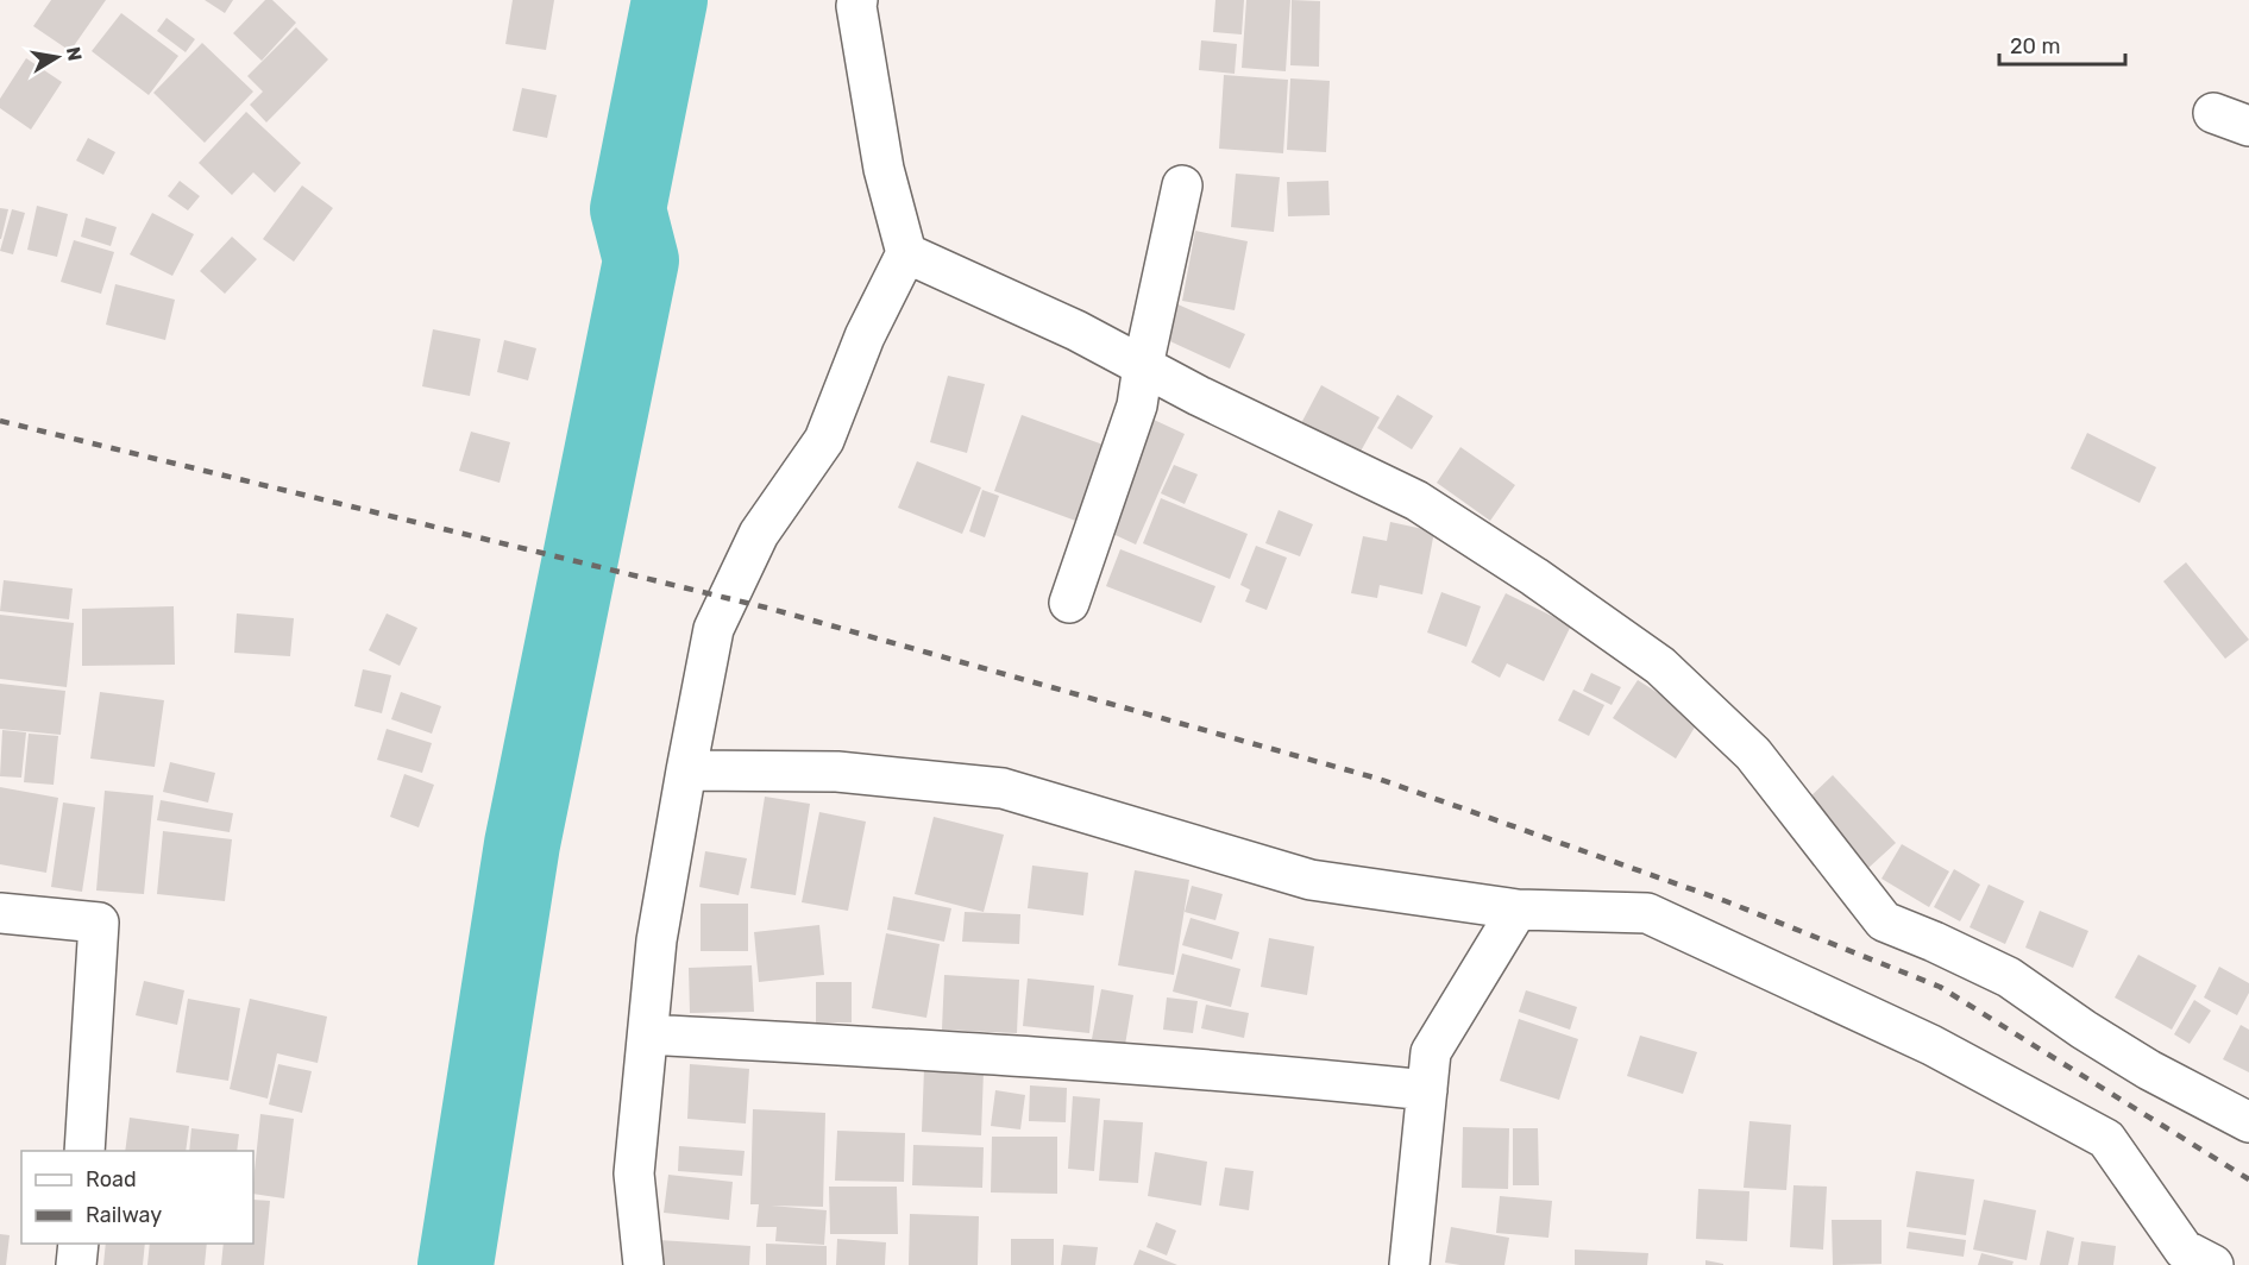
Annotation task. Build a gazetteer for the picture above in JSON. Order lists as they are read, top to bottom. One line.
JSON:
{"legend":["Road","Railway"],"scale_bar":"20 m","north":"right"}
